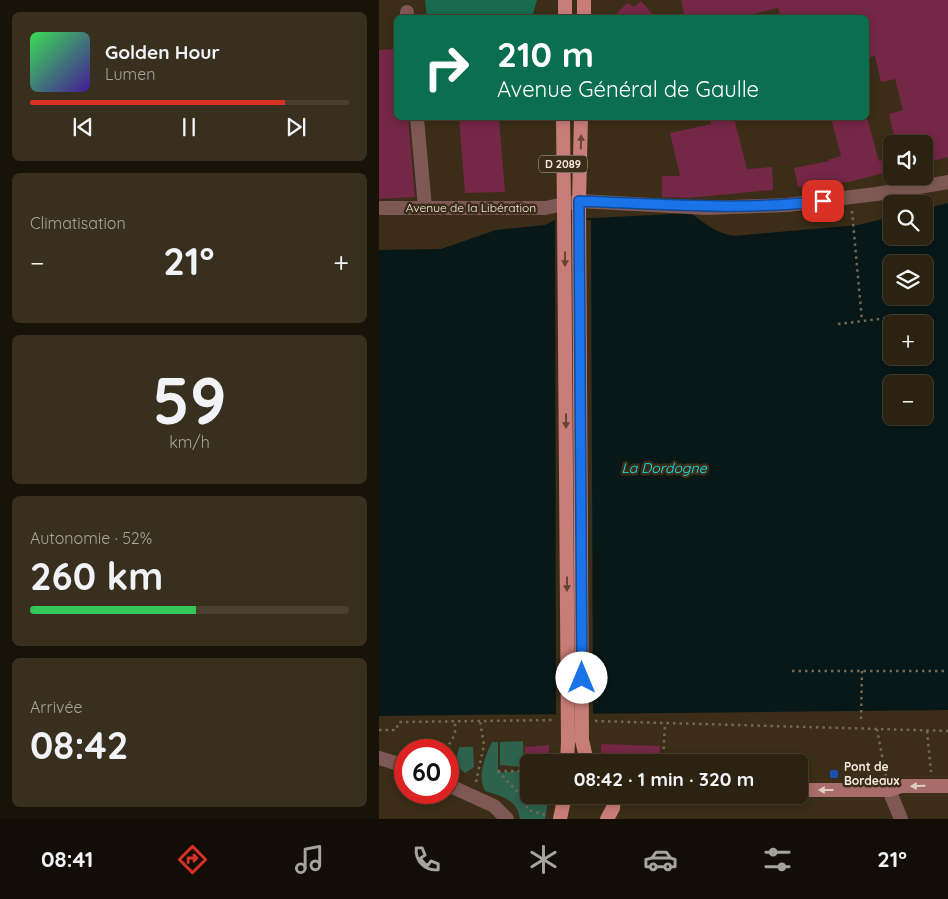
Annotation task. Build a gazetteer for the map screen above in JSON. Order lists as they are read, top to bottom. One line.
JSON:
{"streets":{"main road":["D 2089"],"street":["Avenue de la Libération"]},"crossings":[["D 2089","Avenue de la Libération"]],"water":["La Dordogne"],"places":{"transit":["Pont de Bordeaux"]},"page":{"turn":["210 m","Avenue Général de Gaulle"],"song":["Golden Hour","Lumen"],"map_buttons":["+","−"],"tile":["Climatisation",["59","km/h"],["Autonomie · 52%","260 km"],["Arrivée","08:42"]],"heat":["−","21°","+"],"limit":"60","trip":"08:42 · 1 min · 320 m","tabs":["08:41","21°"]}}
